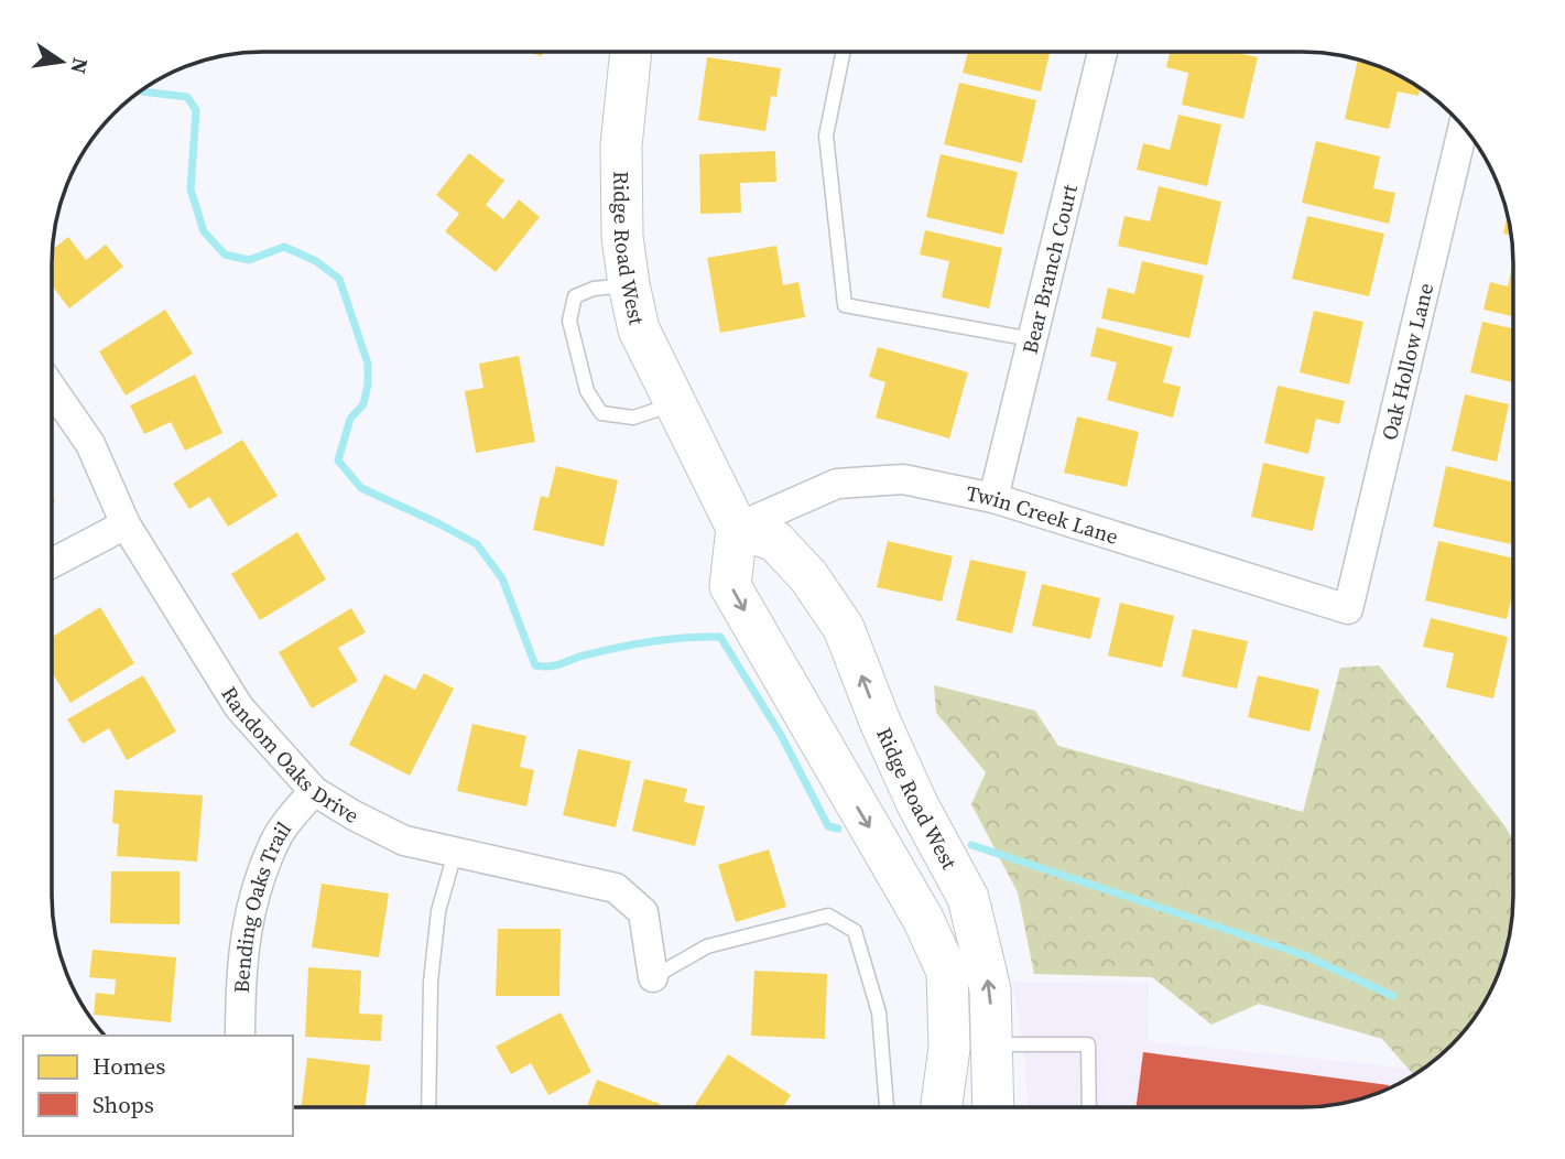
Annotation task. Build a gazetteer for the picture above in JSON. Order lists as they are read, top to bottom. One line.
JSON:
{"streets":{"street":["Ridge Road West","Bear Branch Court","Oak Hollow Lane","Twin Creek Lane","Random Oaks Drive","Bending Oaks Trail"]},"crossings":[["Ridge Road West","Twin Creek Lane"],["Bear Branch Court","Twin Creek Lane"],["Oak Hollow Lane","Twin Creek Lane"],["Random Oaks Drive","Bending Oaks Trail"]],"legend":["Homes","Shops"],"north":"right"}
